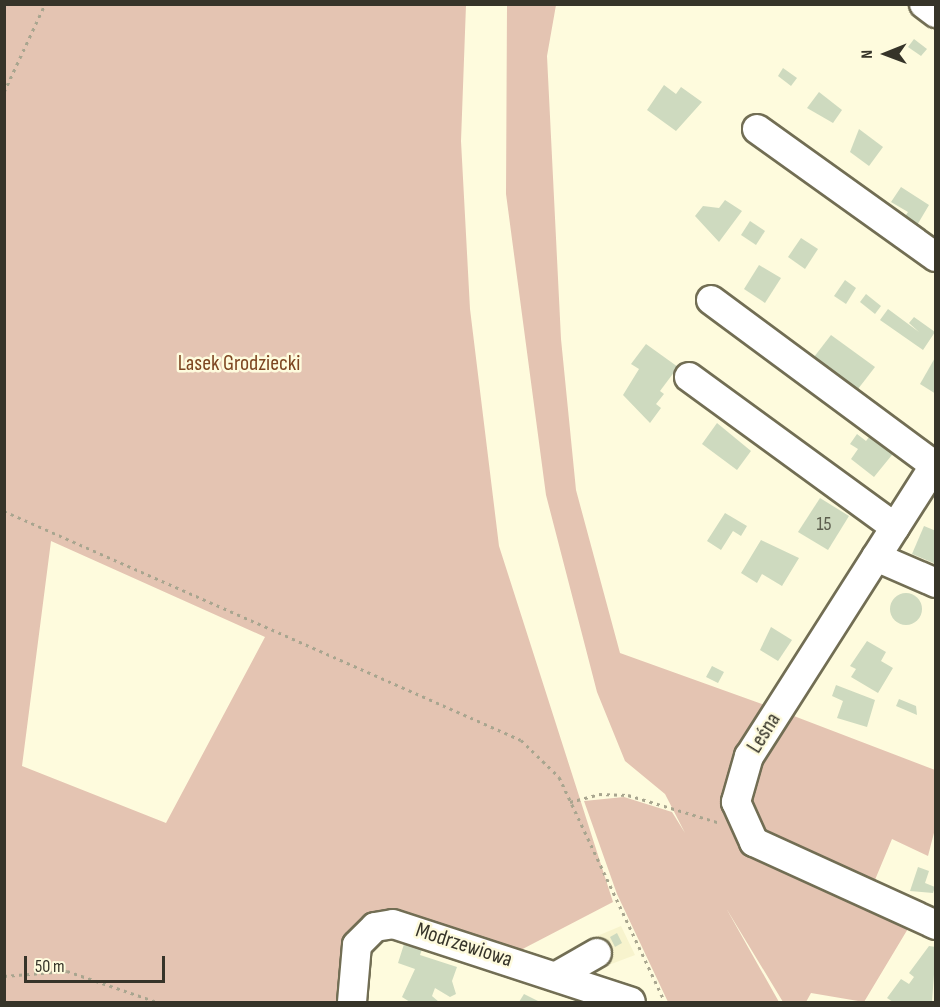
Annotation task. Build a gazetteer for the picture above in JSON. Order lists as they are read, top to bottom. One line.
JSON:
{"streets":{"street":["Leśna","Modrzewiowa"]},"parks":["Lasek Grodziecki"],"house_numbers":["15"],"scale_bar":"50 m","north":"left"}
